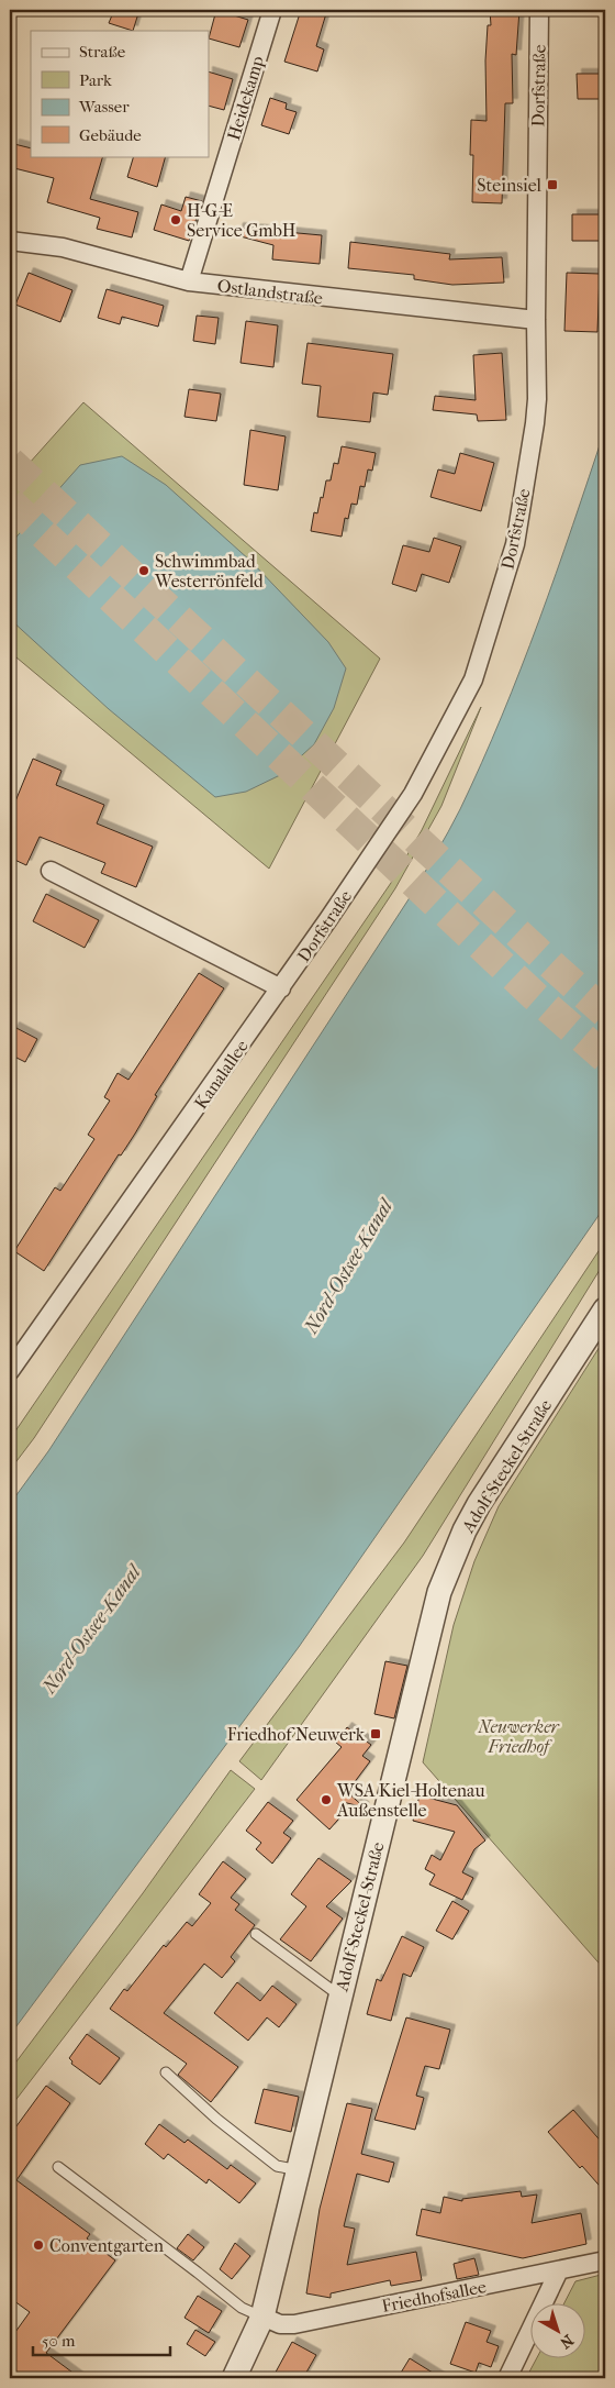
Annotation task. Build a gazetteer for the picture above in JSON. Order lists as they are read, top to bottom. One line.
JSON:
{"streets":{"street":["Dorfstraße","Heidekamp","Ostlandstraße","Kanalallee","Adolf-Steckel-Straße","Friedhofsallee"]},"crossings":[["Dorfstraße","Ostlandstraße"],["Dorfstraße","Kanalallee"],["Heidekamp","Ostlandstraße"],["Adolf-Steckel-Straße","Friedhofsallee"]],"water":["Nord-Ostsee-Kanal"],"parks":["Neuwerker Friedhof"],"places":{"transit":["Steinsiel","Friedhof Neuwerk"],"other":["H-G-E Service GmbH","Schwimmbad Westerrönfeld","WSA Kiel-Holtenau Außenstelle","Conventgarten"]},"legend":["Straße","Park","Wasser","Gebäude"],"scale_bar":"50 m","north":"bottom right"}
